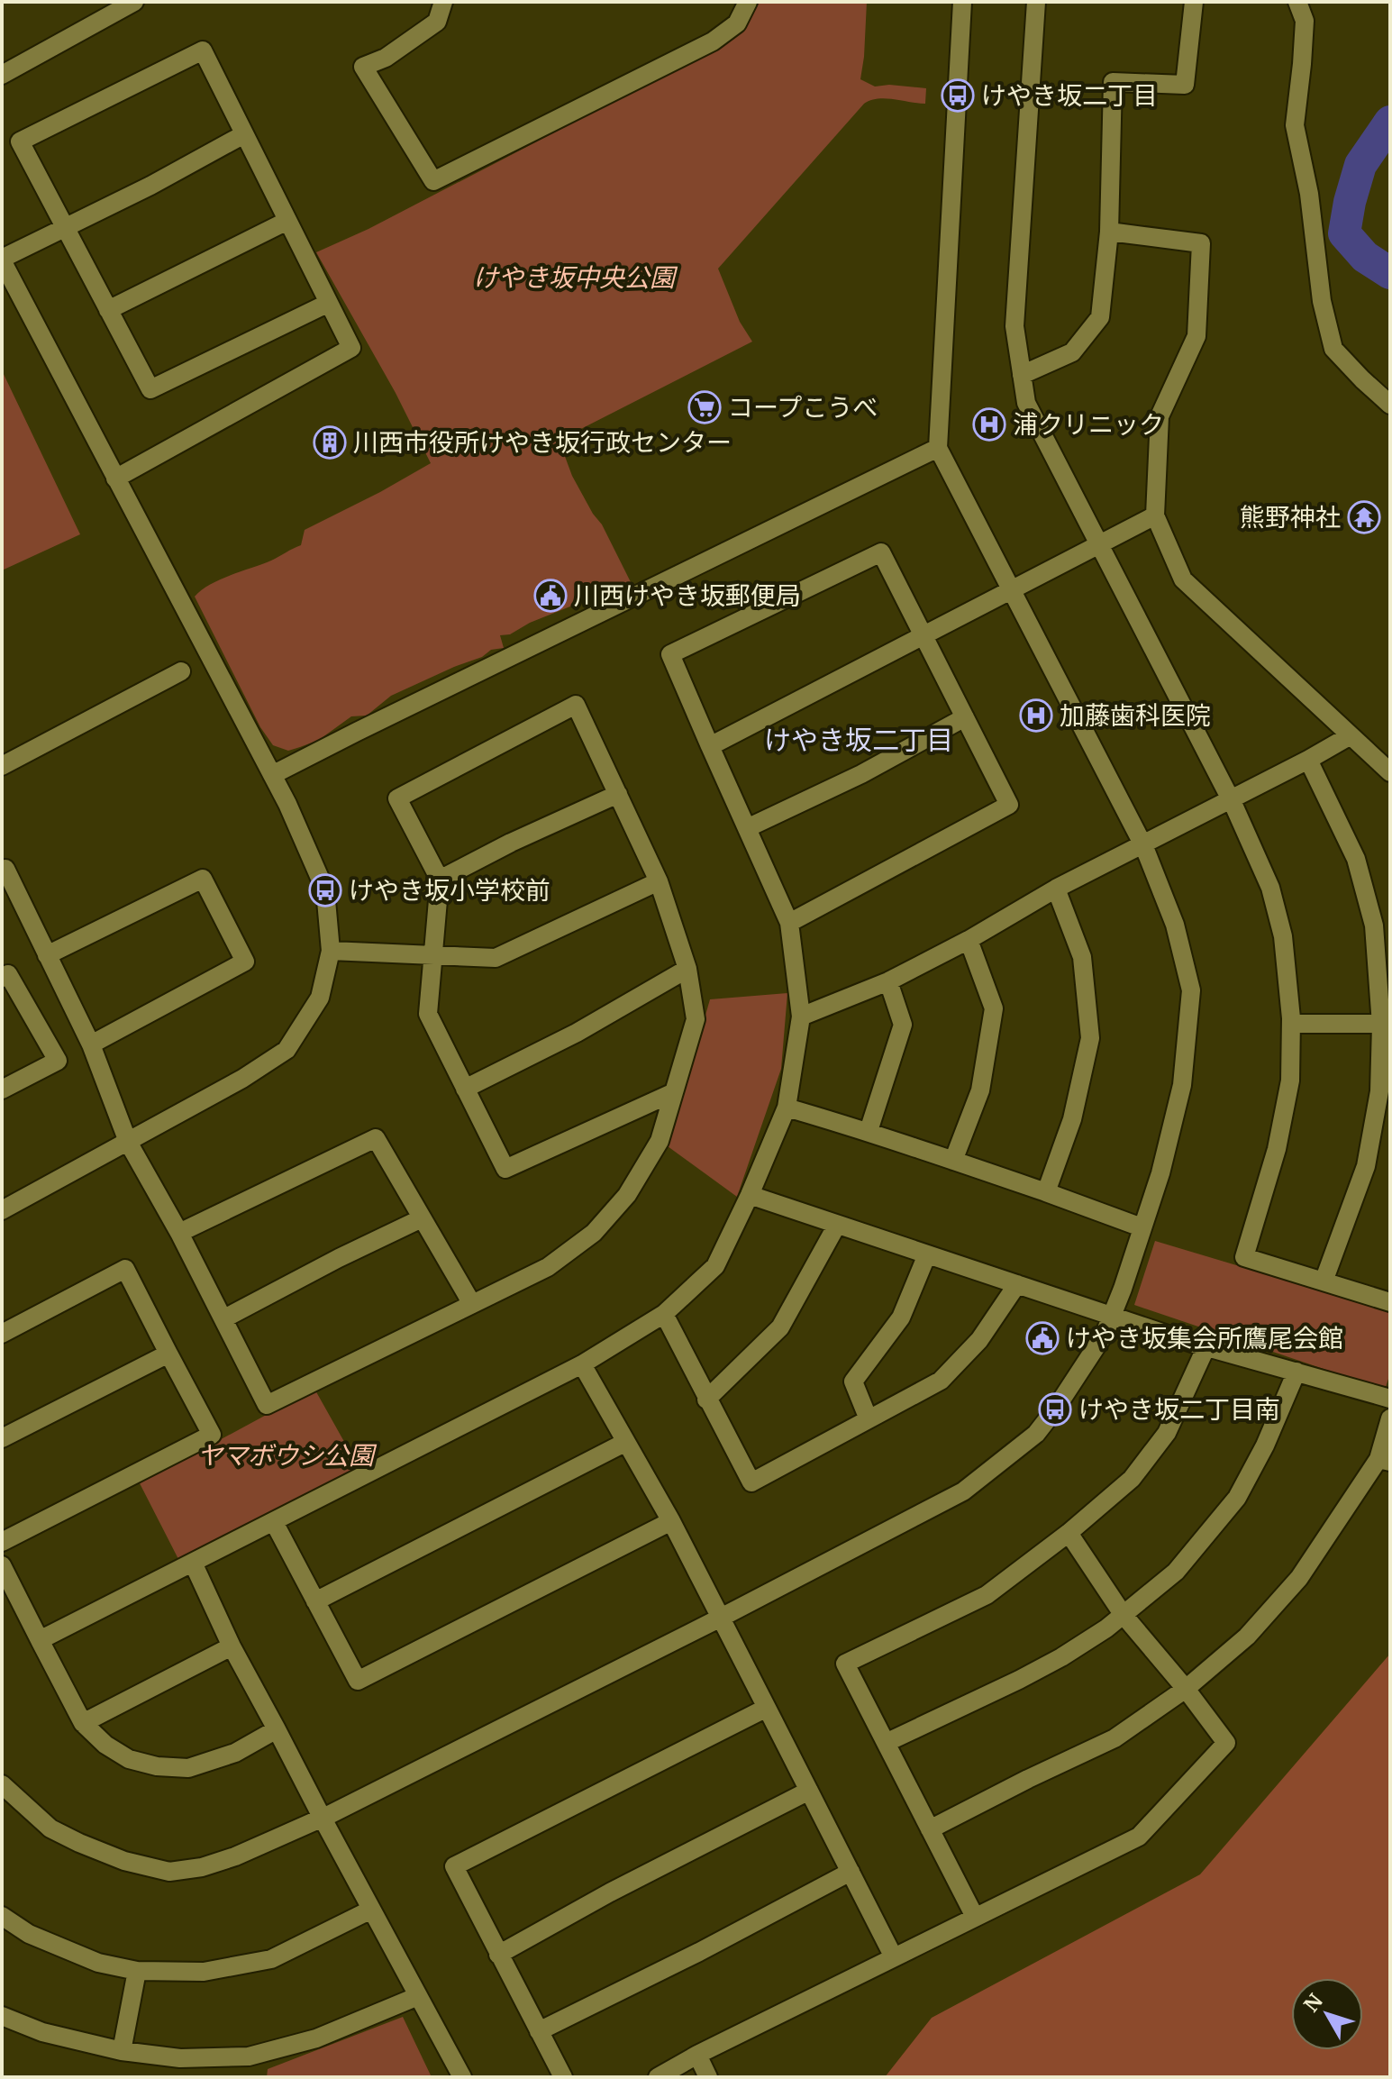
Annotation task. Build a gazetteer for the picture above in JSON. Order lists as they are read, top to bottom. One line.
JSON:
{"districts":["けやき坂二丁目"],"parks":["けやき坂中央公園","ヤマボウシ公園"],"places":{"bus stop":["けやき坂二丁目","けやき坂小学校前","けやき坂二丁目南"],"supermarket":["コープこうべ"],"hospital":["浦クリニック","加藤歯科医院"],"building":["川西市役所けやき坂行政センター"],"temple":["熊野神社"],"public building":["川西けやき坂郵便局","けやき坂集会所鷹尾会館"]},"north":"top left"}
